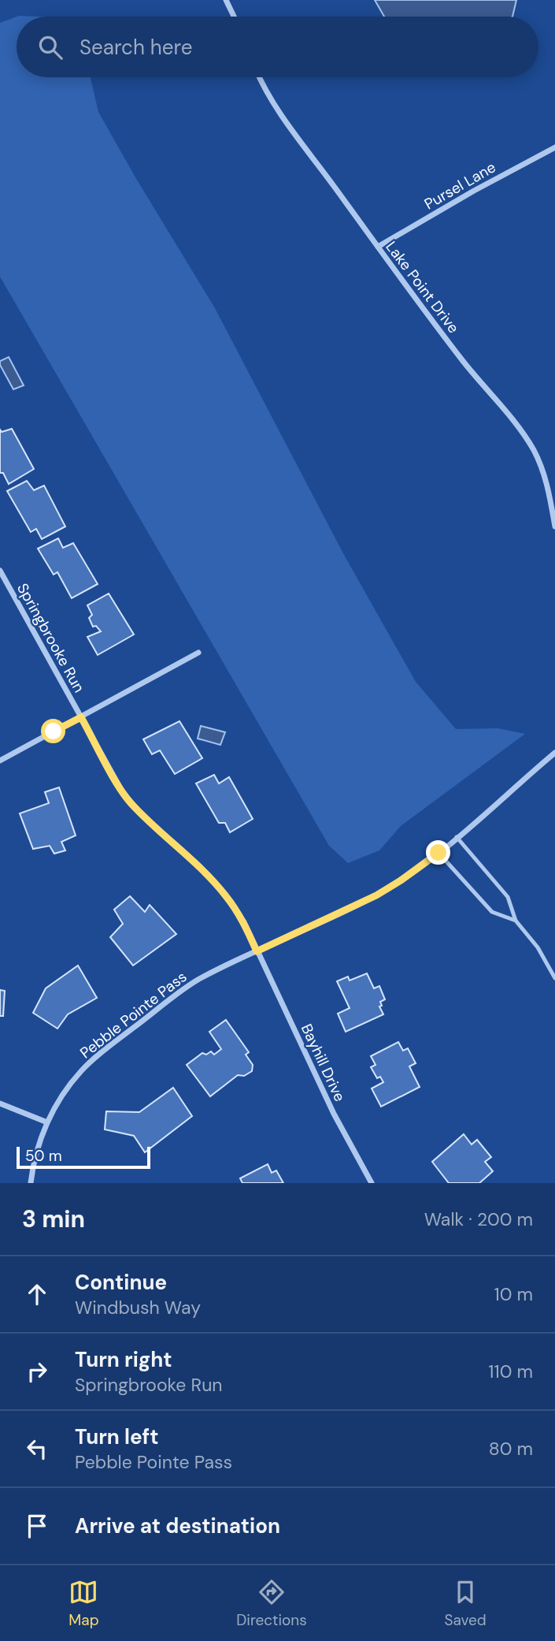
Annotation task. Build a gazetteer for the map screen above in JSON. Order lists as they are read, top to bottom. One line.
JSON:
{"streets":{"street":["Pursel Lane","Lake Point Drive","Springbrooke Run","Pebble Pointe Pass","Bayhill Drive"]},"crossings":[["Pursel Lane","Lake Point Drive"],["Springbrooke Run","Pebble Pointe Pass"],["Springbrooke Run","Bayhill Drive"],["Pebble Pointe Pass","Bayhill Drive"]],"scale_bar":"50 m","page":{"search":"Search here","scale":"50 m","heading":["3 min","Walk · 200 m"],"list":[["Continue","Windbush Way","10 m"],["Turn right","Springbrooke Run","110 m"],["Turn left","Pebble Pointe Pass","80 m"],"Arrive at destination"],"nav":["Map","Directions","Saved"]}}
